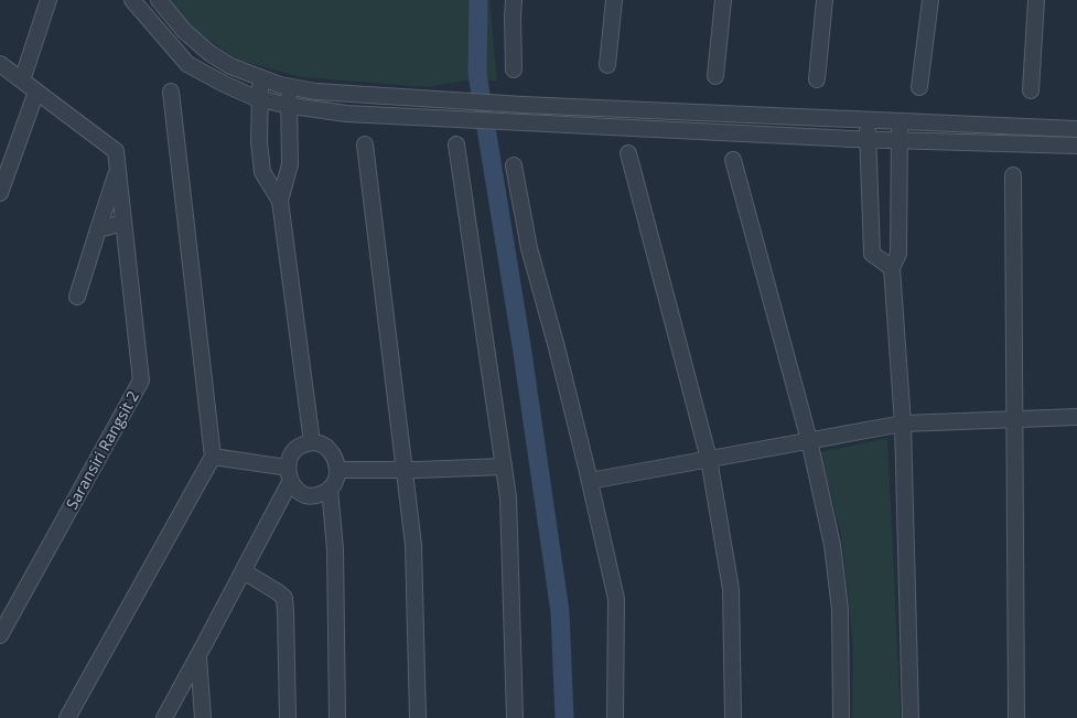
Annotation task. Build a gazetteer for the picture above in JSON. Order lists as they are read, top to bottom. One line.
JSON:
{"streets":{"street":["Saransiri Rangsit 2"]}}
